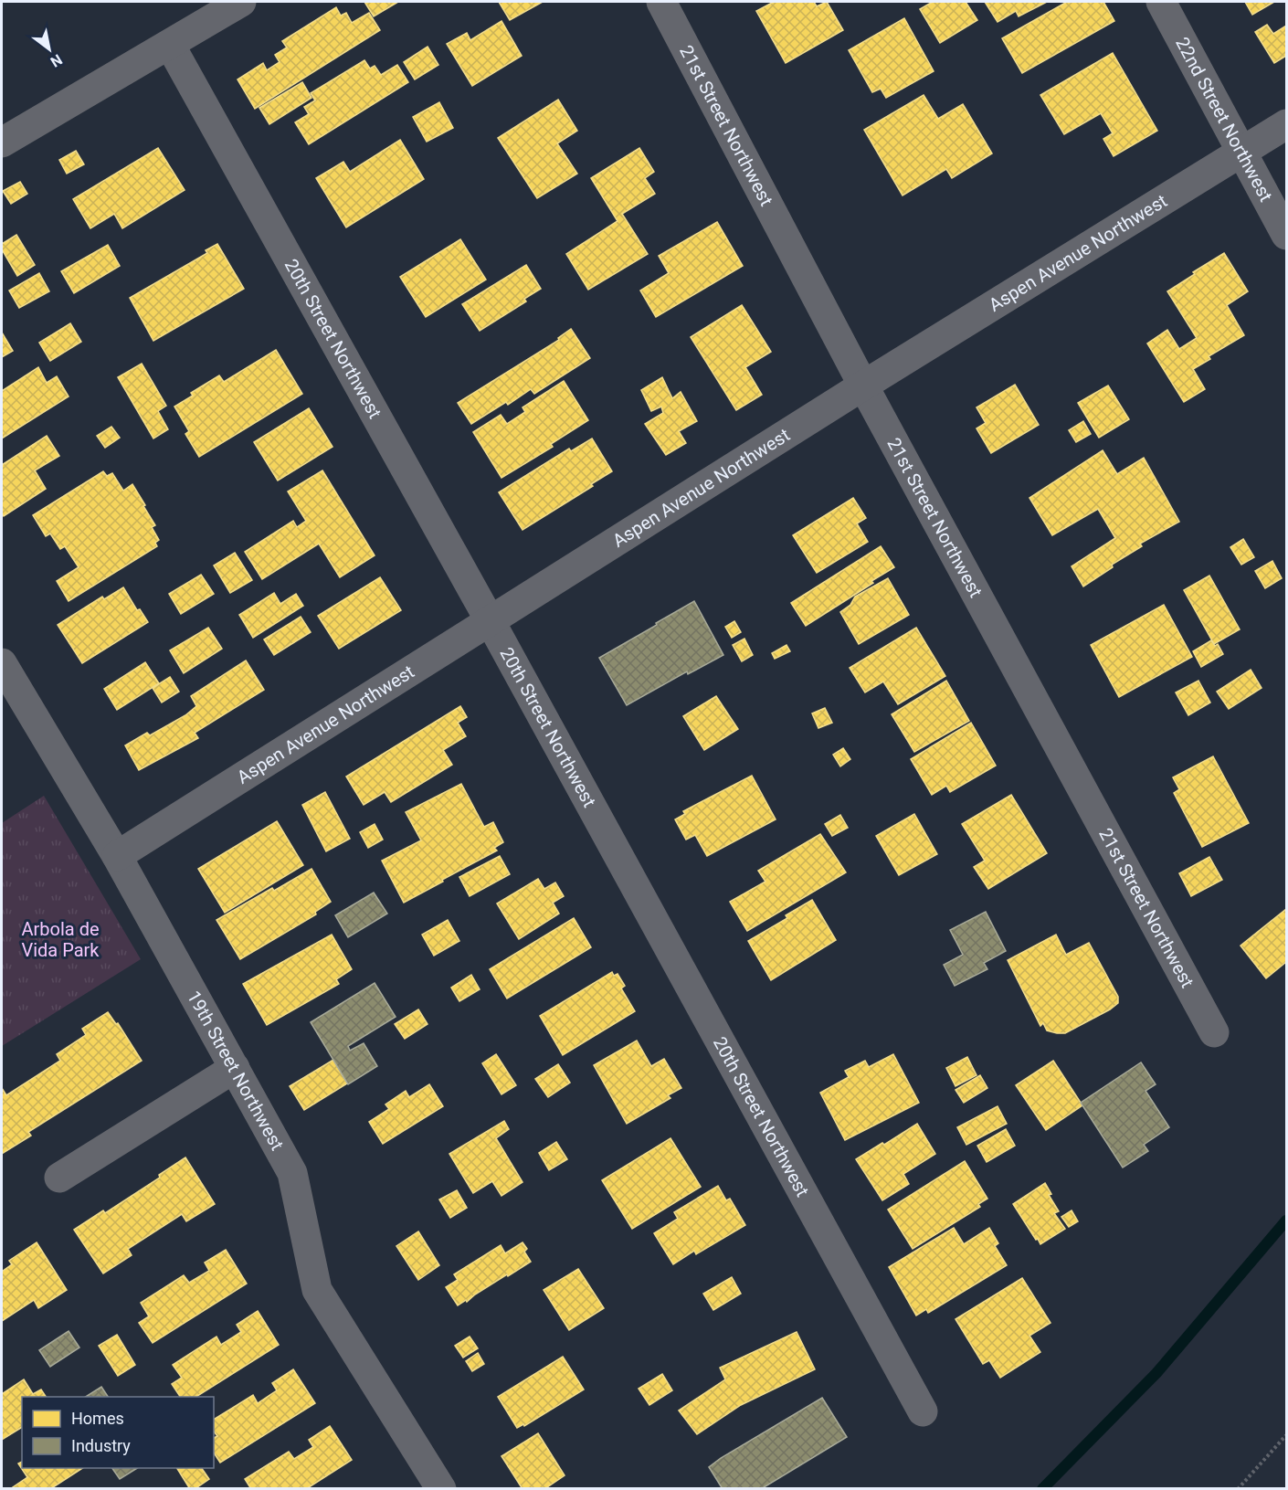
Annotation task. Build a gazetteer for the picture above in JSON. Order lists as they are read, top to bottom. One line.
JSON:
{"streets":{"street":["22nd Street Northwest","21st Street Northwest","Aspen Avenue Northwest","20th Street Northwest","19th Street Northwest"]},"crossings":[["22nd Street Northwest","Aspen Avenue Northwest"],["21st Street Northwest","Aspen Avenue Northwest"],["Aspen Avenue Northwest","20th Street Northwest"],["Aspen Avenue Northwest","19th Street Northwest"]],"parks":["Arbola de Vida Park"],"legend":["Homes","Industry"],"north":"bottom right"}
